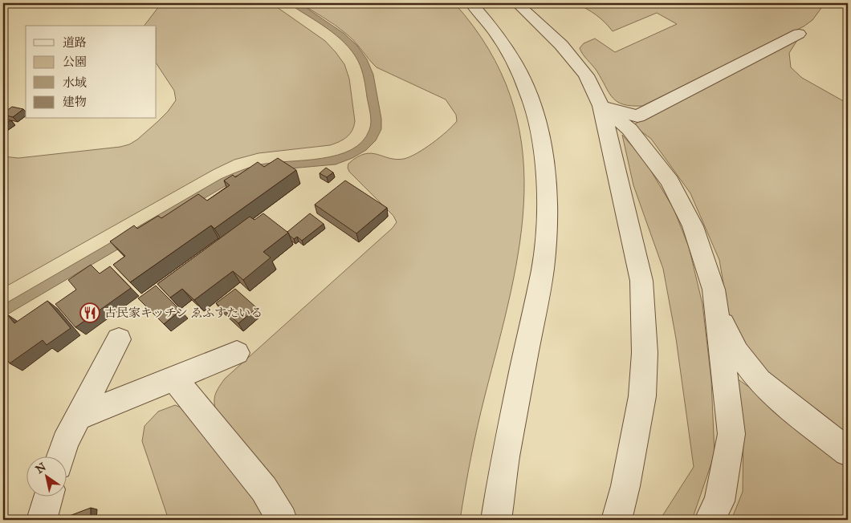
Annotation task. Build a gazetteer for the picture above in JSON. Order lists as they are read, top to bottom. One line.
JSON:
{"places":{"restaurant":["古民家キッチン ゑふすたいる"]},"legend":["道路","公園","水域","建物"],"north":"top left"}
